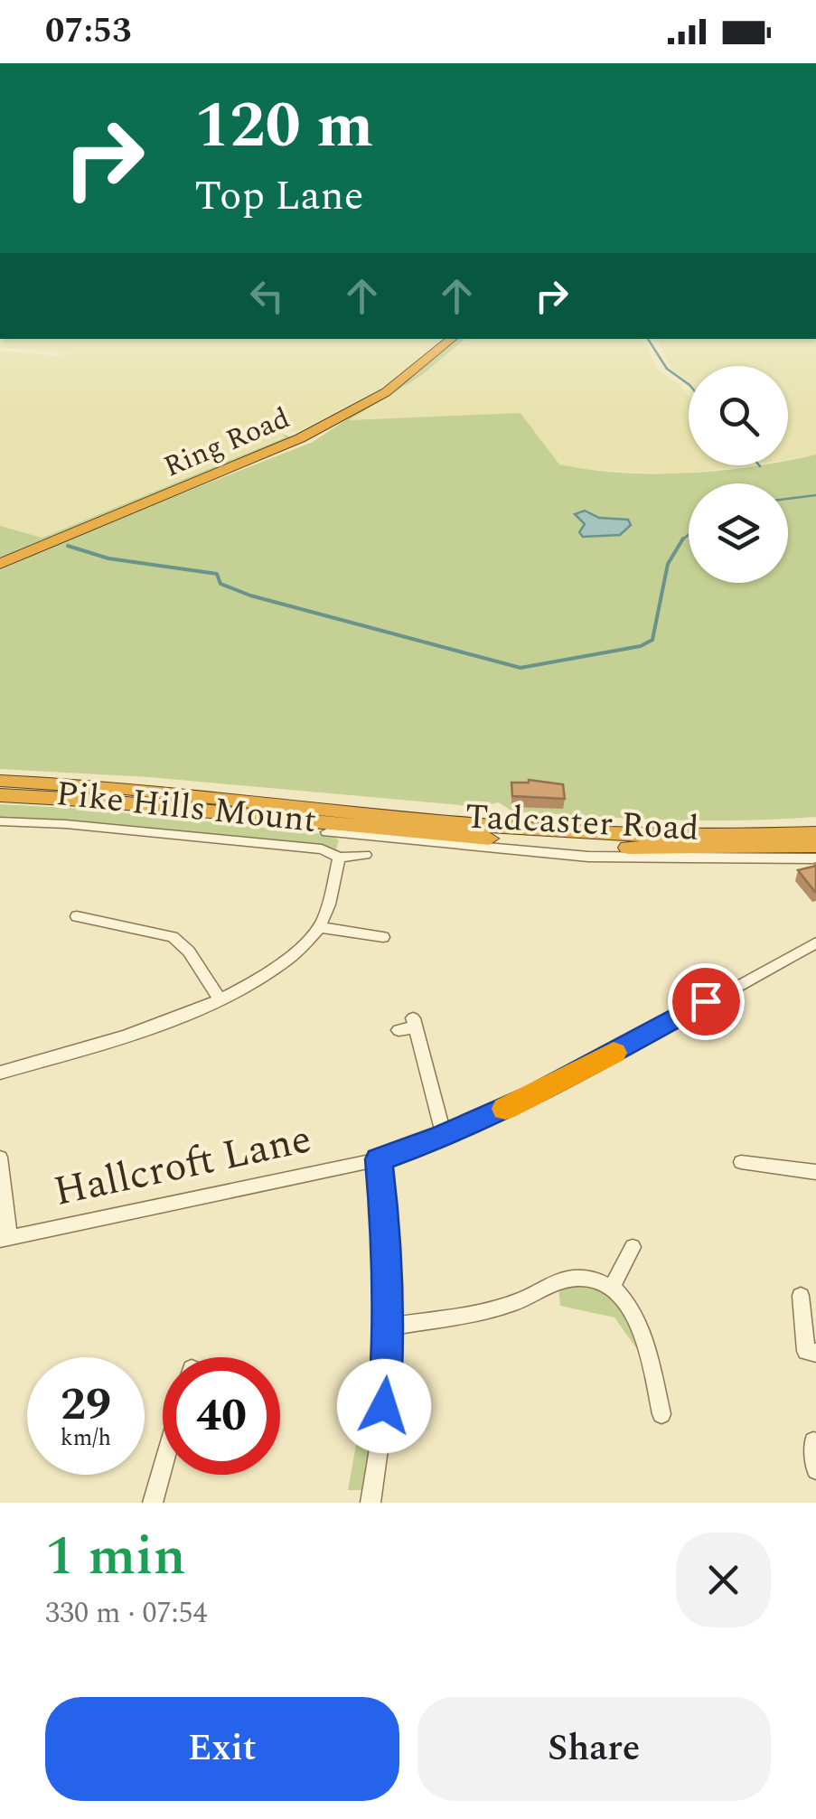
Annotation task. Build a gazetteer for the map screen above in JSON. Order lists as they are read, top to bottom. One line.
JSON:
{"streets":{"highway":["Ring Road"],"street":["Pike Hills Mount","Tadcaster Road","Hallcroft Lane"]},"page":{"status":"07:53","turn":["120 m","Top Lane"],"speed":"29 km/h","limit":"40","heading":["1 min","330 m · 07:54"],"buttons":["Exit","Share"]}}
